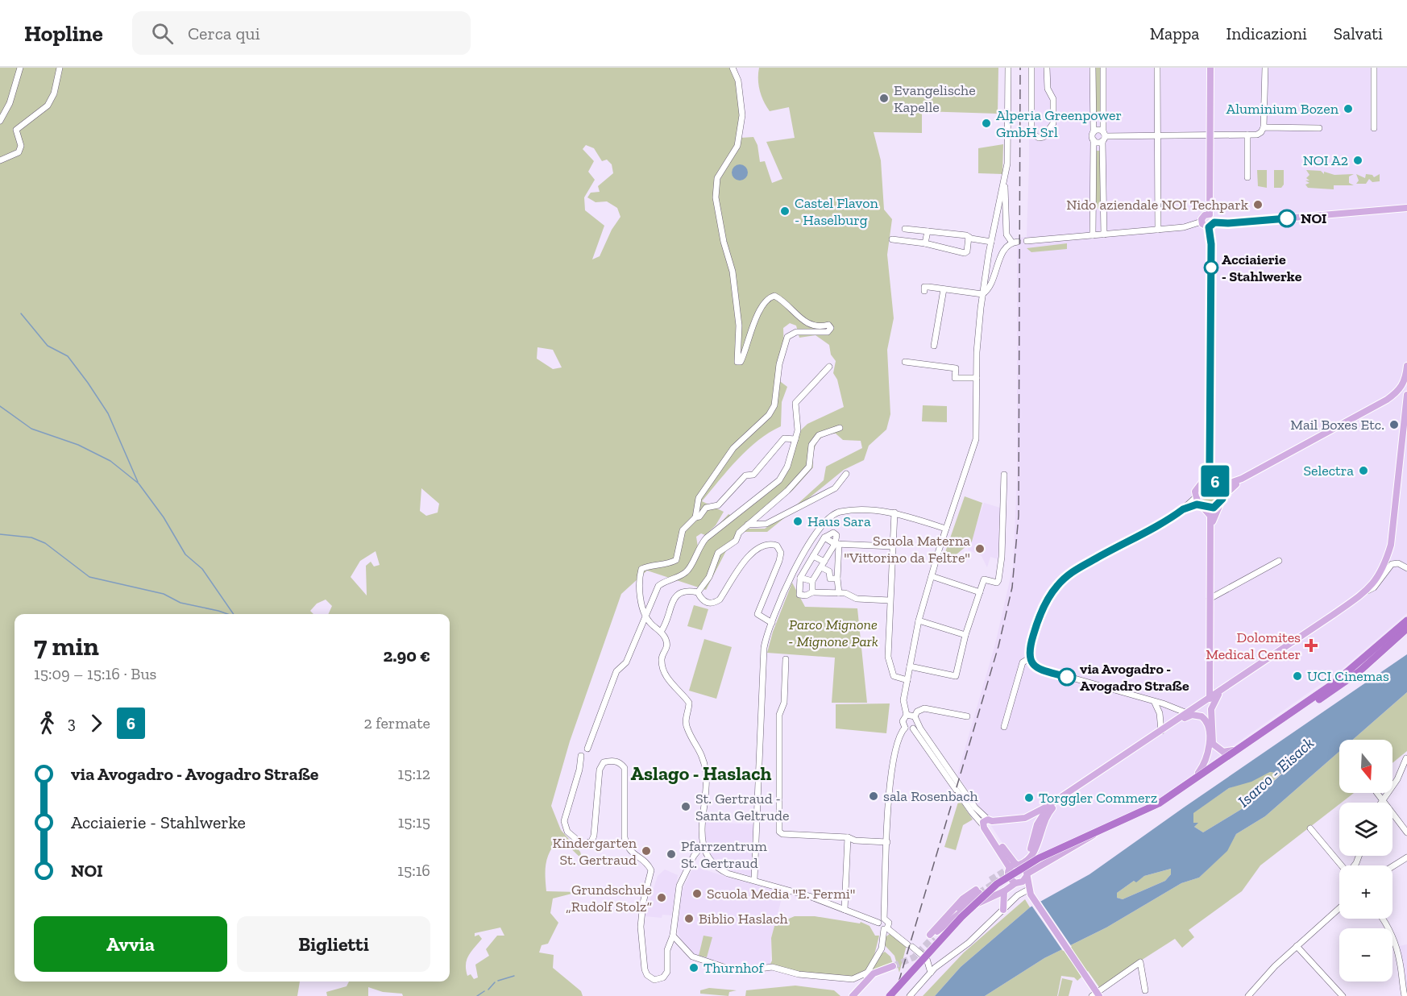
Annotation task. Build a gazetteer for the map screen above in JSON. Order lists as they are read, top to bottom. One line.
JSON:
{"districts":["Aslago - Haslach"],"water":["Isarco - Eisack"],"parks":["Parco Mignone - Mignone Park"],"places":{"other":["Evangelische Kapelle","Aluminium Bozen","Alperia Greenpower GmbH Srl","NOI A2","Nido aziendale NOI Techpark","Castel Flavon - Haselburg","NOI","Acciaierie - Stahlwerke","Mail Boxes Etc.","Selectra","Haus Sara","Scuola Materna \"Vittorino da Feltre\"","UCI Cinemas","via Avogadro - Avogadro Straße","sala Rosenbach","Torggler Commerz","St. Gertraud - Santa Geltrude","Kindergarten St. Gertraud","Pfarrzentrum St. Gertraud","Scuola Media \"E. Fermi\"","Grundschule „Rudolf Stolz“","Biblio Haslach","Thurnhof"],"health":["Dolomites Medical Center"]},"lines":["bus line 6"],"north":"bottom","page":{"header":"Hopline","search":"Cerca qui","nav":["Mappa","Indicazioni","Salvati"],"on_map":"6","heading":["7 min","15:09 – 15:16 · Bus","2.90 €"],"legs":["3","6","2 fermate"],"map_buttons":["+","−"],"list":[{"name":"via Avogadro - Avogadro Straße","value":"15:12"},{"name":"Acciaierie - Stahlwerke","value":"15:15"},{"name":"NOI","value":"15:16"}],"buttons":["Avvia","Biglietti"]}}
